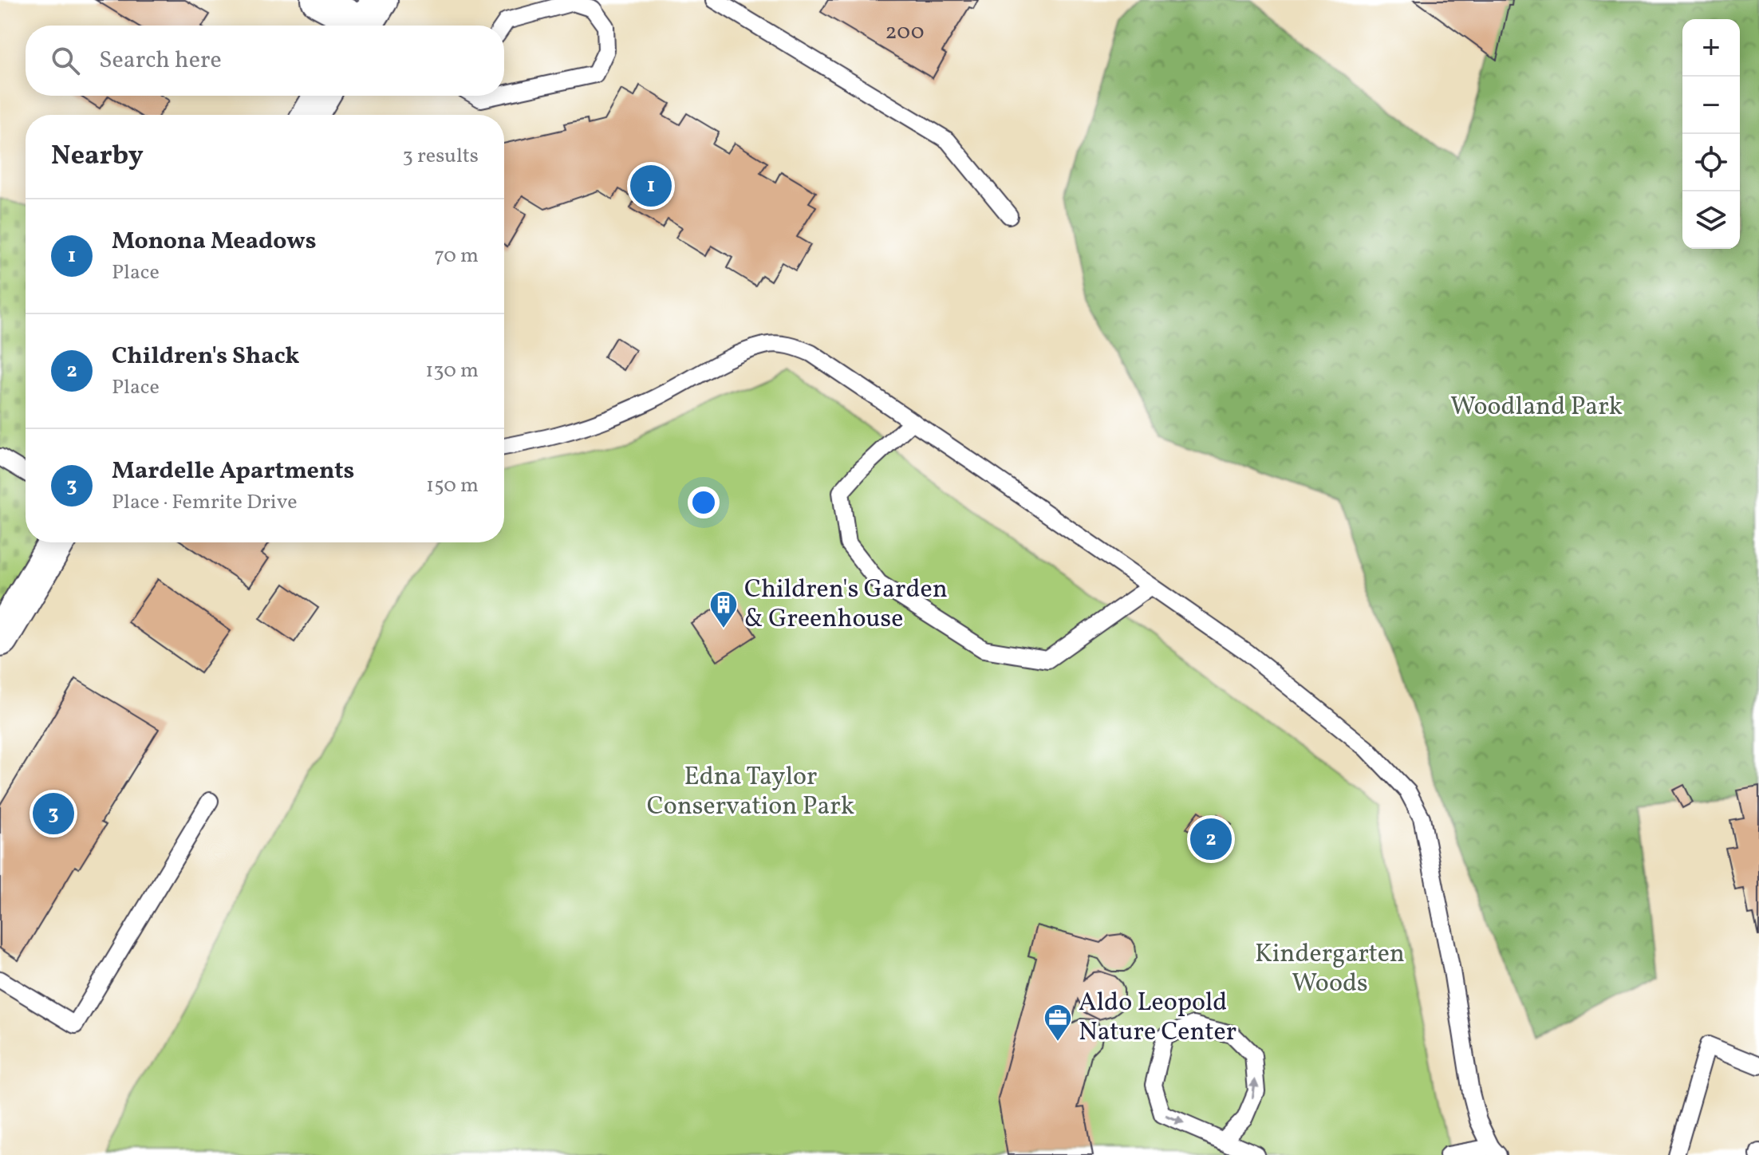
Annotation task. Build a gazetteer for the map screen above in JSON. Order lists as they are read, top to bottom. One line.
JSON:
{"parks":["Woodland Park","Edna Taylor Conservation Park","Kindergarten Woods"],"places":{"building":["Children's Garden & Greenhouse"],"office":["Aldo Leopold Nature Center"]},"house_numbers":["200"],"page":{"map_buttons":["+","−"],"search":"Search here","heading":["Nearby","3 results"],"pins":["1","3","2"],"list":[{"mark":"1","name":"Monona Meadows","note":"Place","value":"70 m"},{"mark":"2","name":"Children's Shack","note":"Place","value":"130 m"},{"mark":"3","name":"Mardelle Apartments","note":"Place · Femrite Drive","value":"150 m"}]}}
